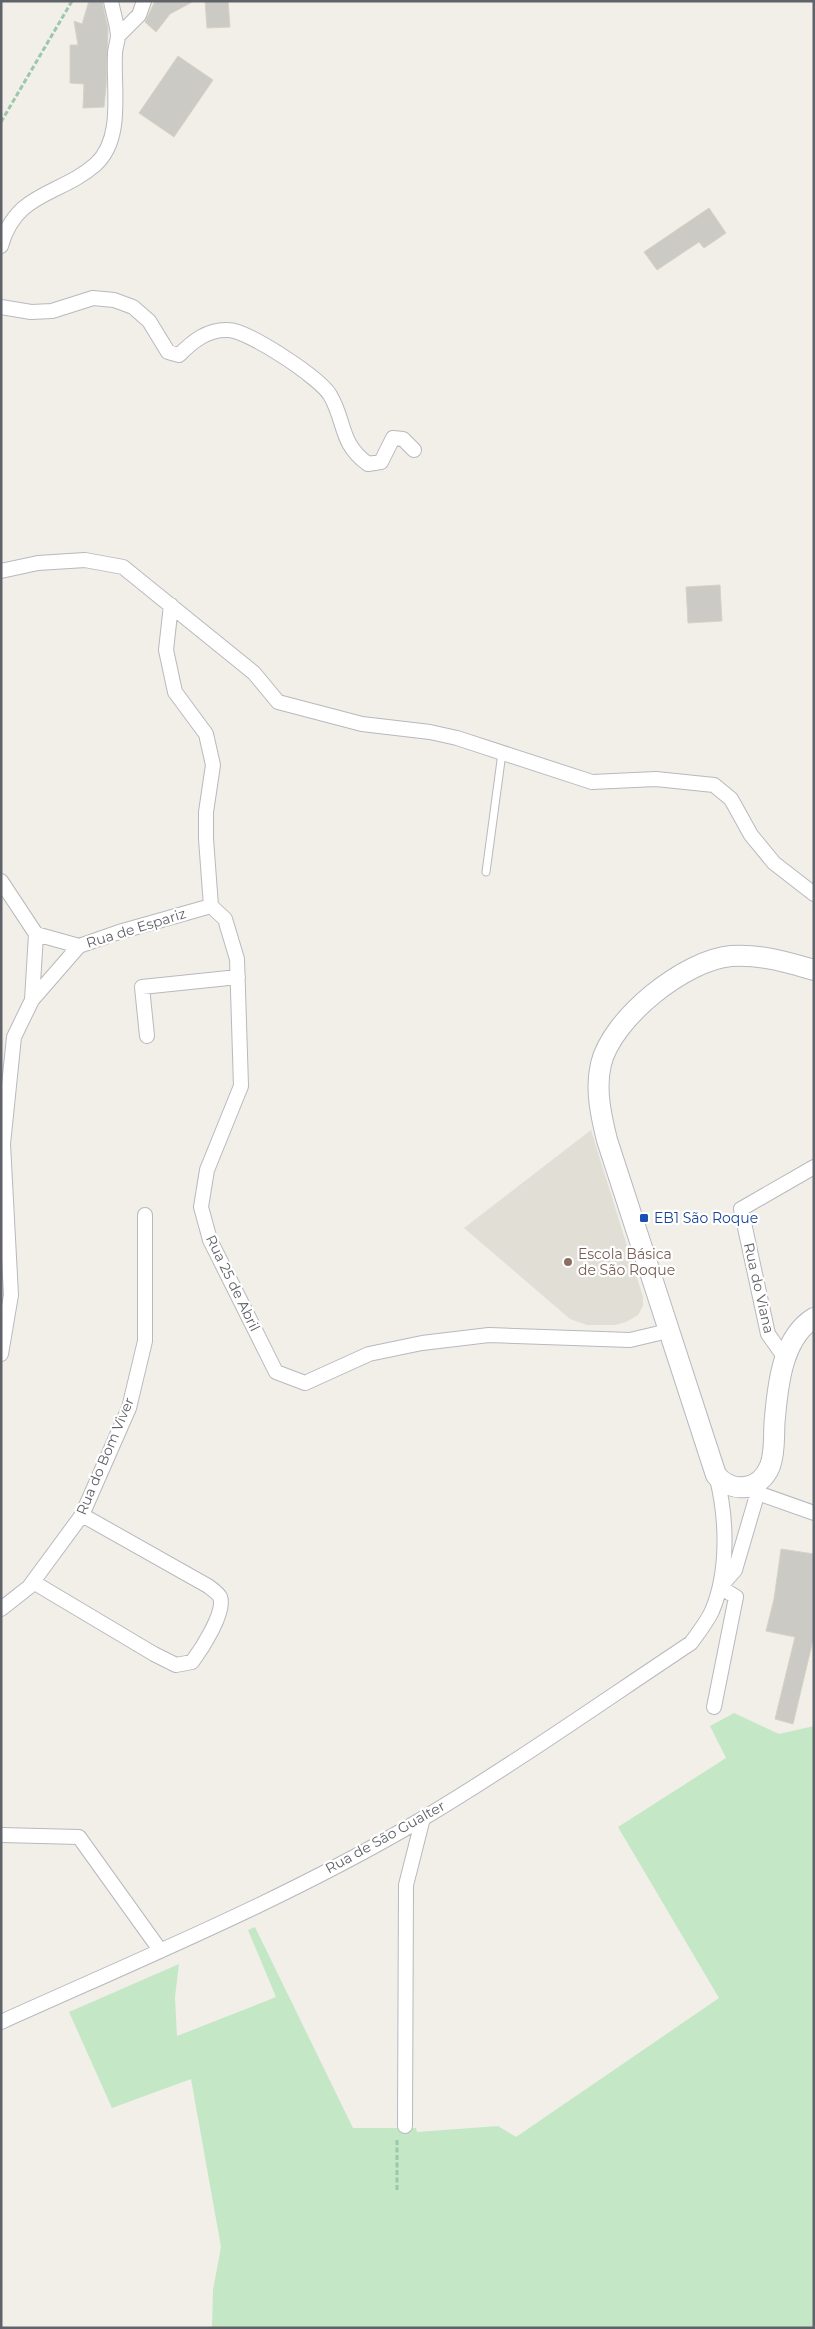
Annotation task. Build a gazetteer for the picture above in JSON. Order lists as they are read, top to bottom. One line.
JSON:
{"streets":{"street":["Rua de Espariz","Rua 25 de Abril","Rua do Viana","Rua do Bom Viver","Rua de São Gualter"]},"crossings":[["Rua de Espariz","Rua 25 de Abril"]],"places":{"transit":["EB1 São Roque"],"other":["Escola Básica de São Roque"]}}
